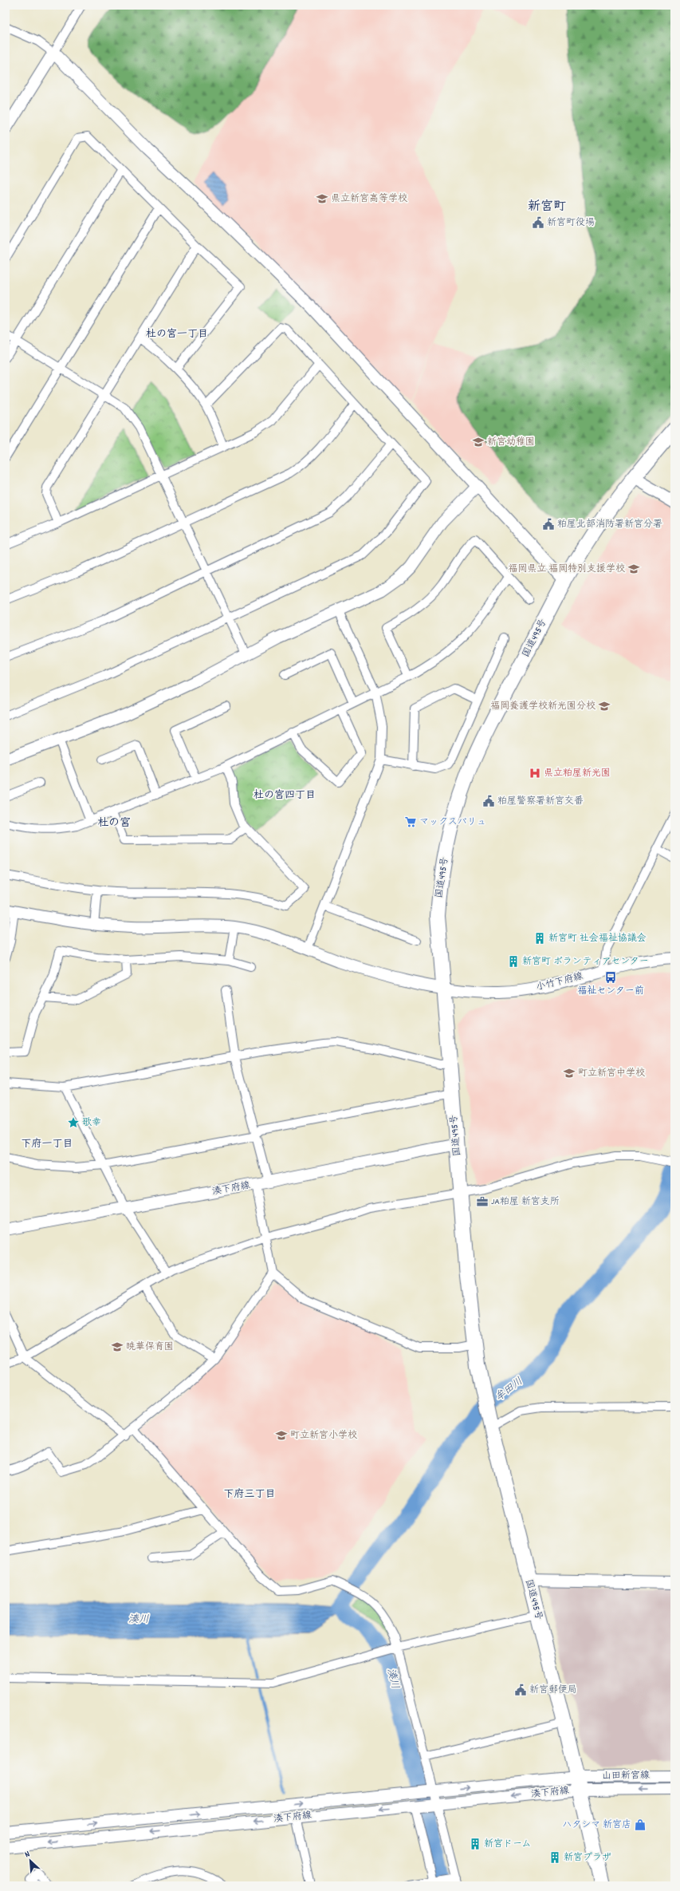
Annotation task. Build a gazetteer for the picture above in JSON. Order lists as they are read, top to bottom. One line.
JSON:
{"streets":{"highway":["国道495号"],"main road":["小竹下府線","湊下府線","山田新宮線"]},"crossings":[["国道495号","小竹下府線"],["国道495号","湊下府線"],["国道495号","山田新宮線"],["湊下府線","山田新宮線"]],"districts":["新宮町","杜の宮一丁目","杜の宮四丁目","杜の宮","下府一丁目","下府三丁目"],"water":["牟田川","湊川"],"places":{"school or university":["県立新宮高等学校","新宮幼稚園","福岡県立 福岡特別支援学校","福岡養護学校新光園分校","町立新宮中学校","暁華保育園","町立新宮小学校"],"public building":["新宮町役場","粕屋北部消防署新宮分署","粕屋警察署新宮交番","新宮郵便局"],"hospital":["県立粕屋新光園"],"supermarket":["マックスバリュ"],"building":["新宮町 社会福祉協議会","新宮町 ボランティアセンター","新宮ドーム","新宮プラザ"],"bus stop":["福祉センター前"],"place":["歌幸"],"office":["JA粕屋 新宮支所"],"shop":["ハタシマ 新宮店"]},"north":"top left"}
